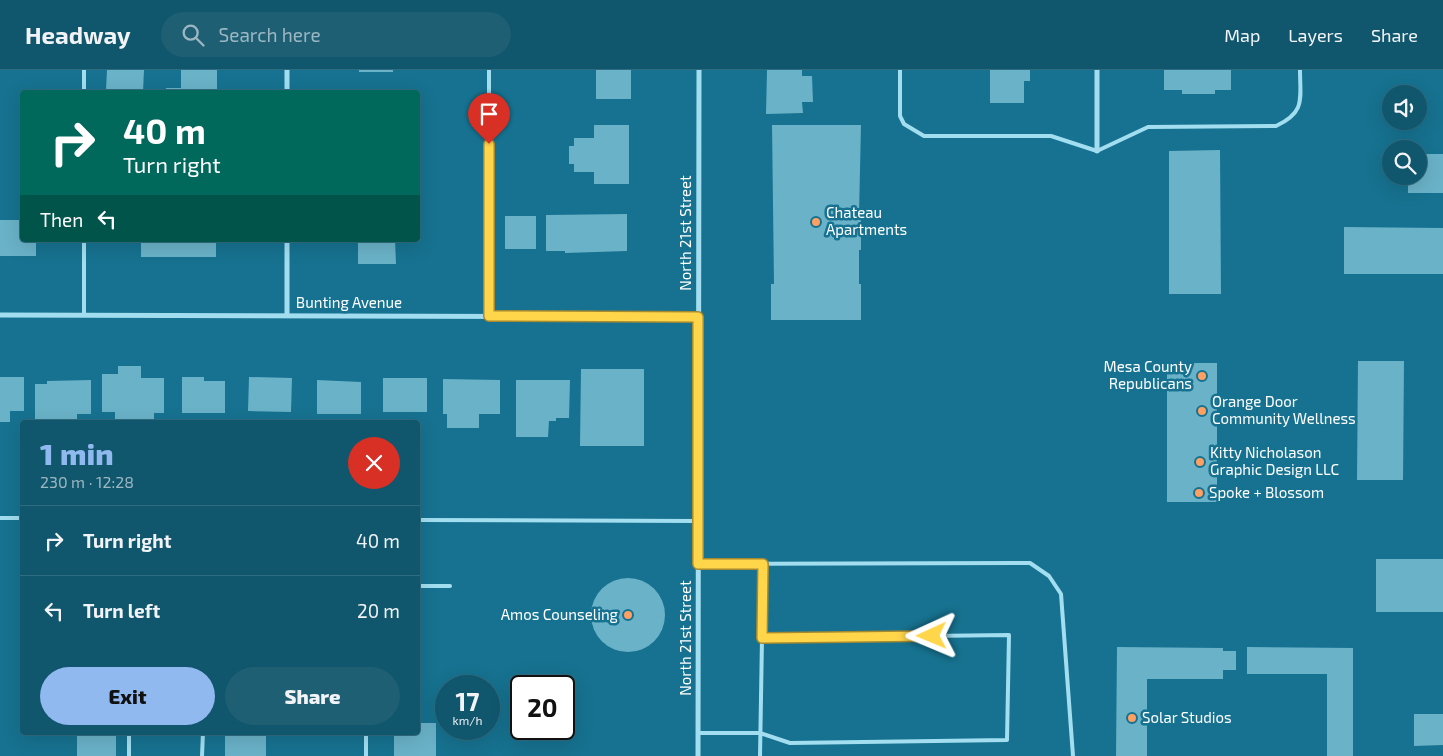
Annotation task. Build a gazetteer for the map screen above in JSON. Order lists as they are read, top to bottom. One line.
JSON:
{"streets":{"street":["North 21st Street","Bunting Avenue"]},"crossings":[["North 21st Street","Bunting Avenue"]],"places":["Chateau Apartments","Mesa County Republicans","Orange Door Community Wellness","Kitty Nicholason Graphic Design LLC","Spoke + Blossom","Amos Counseling","Solar Studios"],"page":{"header":"Headway","search":"Search here","nav":["Map","Layers","Share"],"turn":["40 m","Turn right"],"then":"Then","heading":["1 min","230 m · 12:28"],"list":[{"name":"Turn right","value":"40 m"},{"name":"Turn left","value":"20 m"}],"buttons":["Exit","Share"],"speed":"17 km/h","limit":"20"}}
